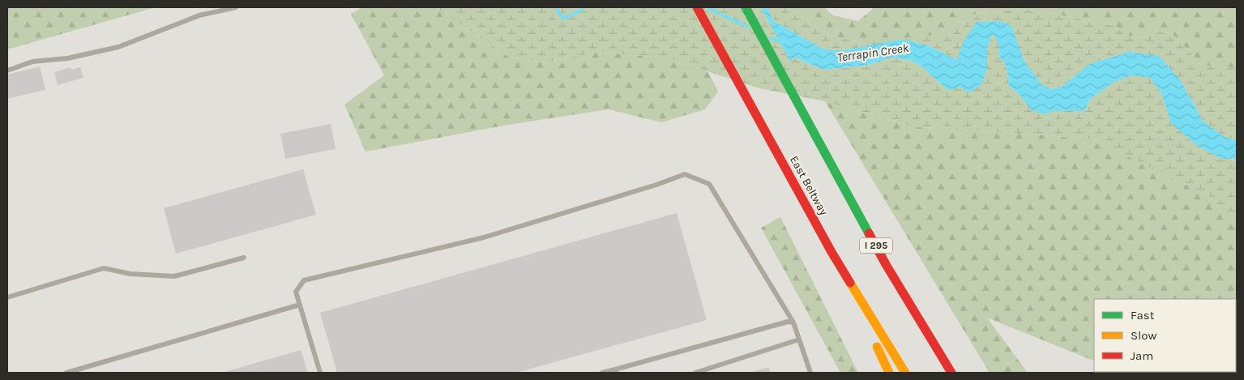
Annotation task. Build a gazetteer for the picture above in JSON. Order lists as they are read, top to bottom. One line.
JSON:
{"streets":{"highway":["East Beltway","I 295"]},"water":["Terrapin Creek"],"legend":["Fast","Slow","Jam"]}
